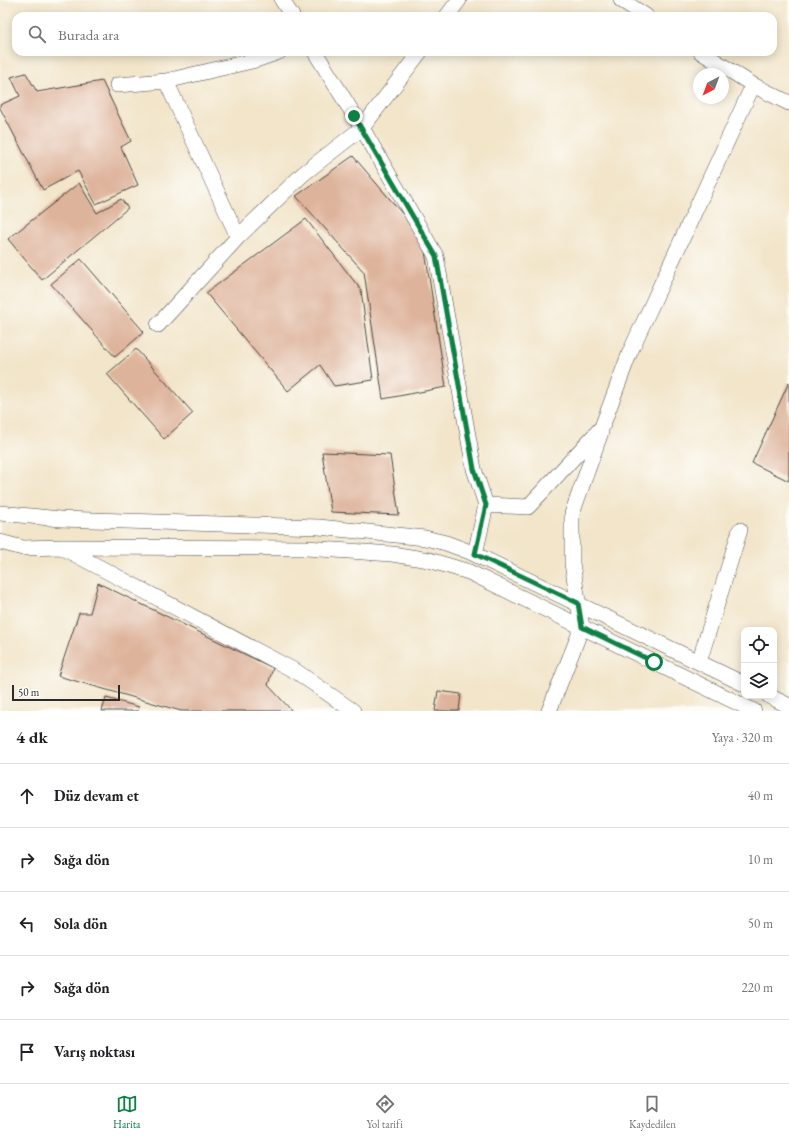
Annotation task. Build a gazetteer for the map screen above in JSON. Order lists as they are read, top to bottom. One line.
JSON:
{"scale_bar":"50 m","north":"bottom left","page":{"search":"Burada ara","scale":"50 m","heading":["4 dk","Yaya · 320 m"],"list":[["Düz devam et","40 m"],["Sağa dön","10 m"],["Sola dön","50 m"],["Sağa dön","220 m"],"Varış noktası"],"nav":["Harita","Yol tarifi","Kaydedilen"]}}
